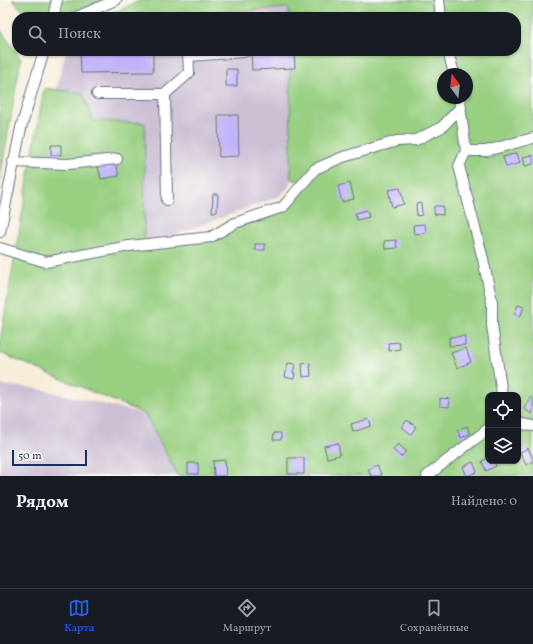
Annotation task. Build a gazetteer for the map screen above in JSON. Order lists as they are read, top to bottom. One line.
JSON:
{"scale_bar":"50 m","north":"top","page":{"search":"Поиск","scale":"50 m","heading":["Рядом","Найдено: 0"],"nav":["Карта","Маршрут","Сохранённые"]}}
